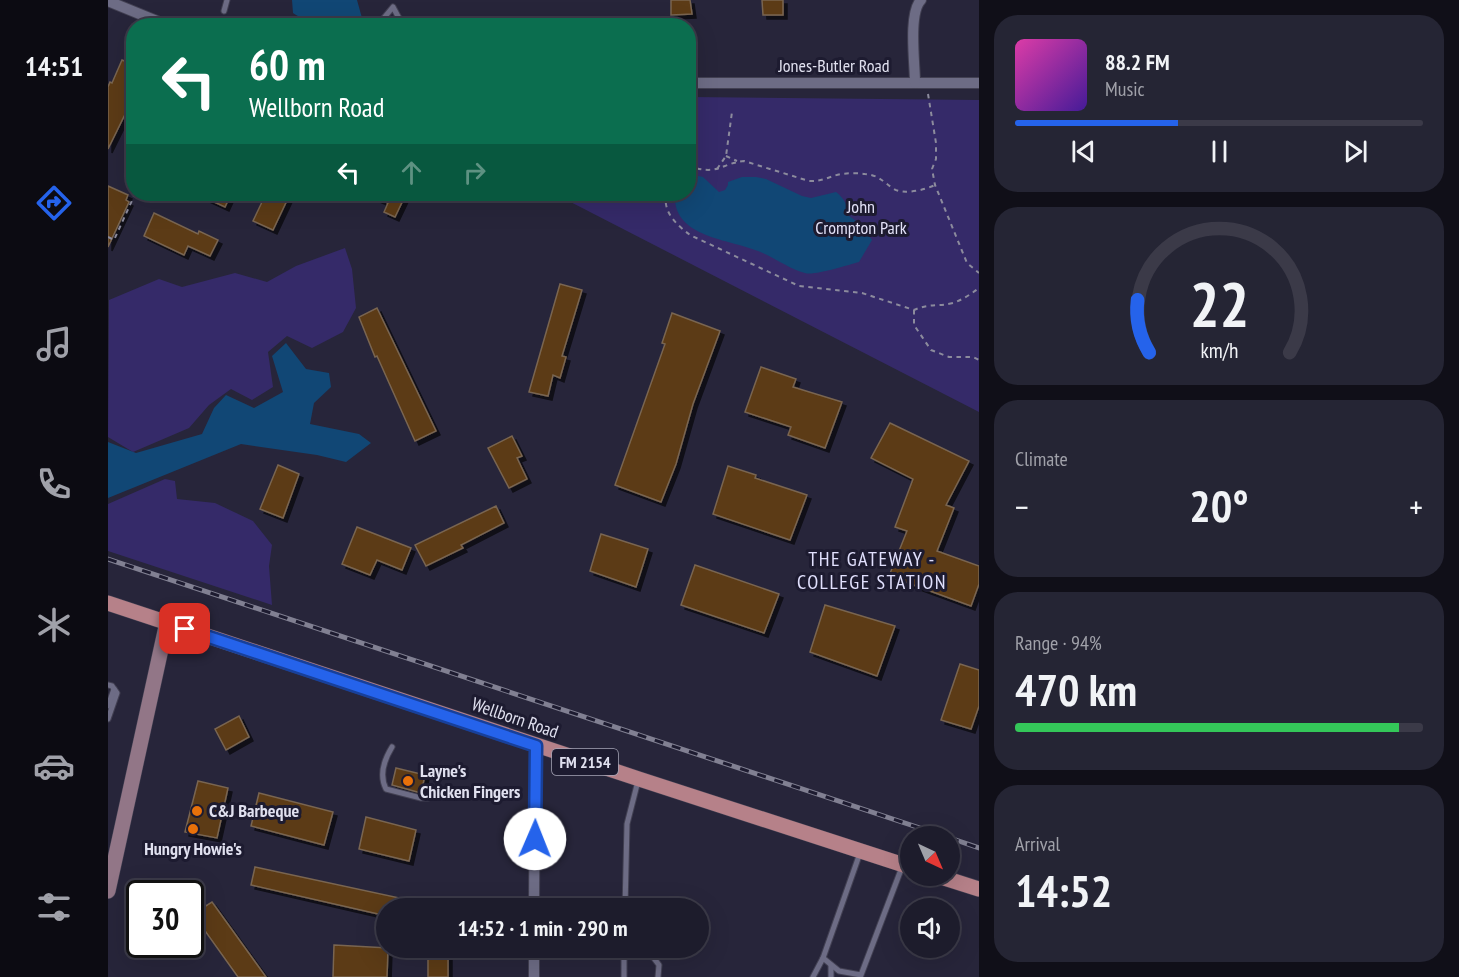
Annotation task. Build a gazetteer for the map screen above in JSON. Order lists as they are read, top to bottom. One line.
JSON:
{"streets":{"main road":["Wellborn Road","FM 2154"],"street":["Jones-Butler Road"]},"districts":["THE GATEWAY - COLLEGE STATION"],"parks":["John Crompton Park"],"places":["Layne's Chicken Fingers","C&J Barbeque","Hungry Howie's"],"north":"bottom right","page":{"tabs":"14:51","turn":["60 m","Wellborn Road"],"song":["88.2 FM","Music"],"tile":["Climate",["Range · 94%","470 km"],["Arrival","14:52"]],"heat":["−","20°","+"],"limit":"30","trip":"14:52 · 1 min · 290 m","gauge":["22","km/h"]}}
